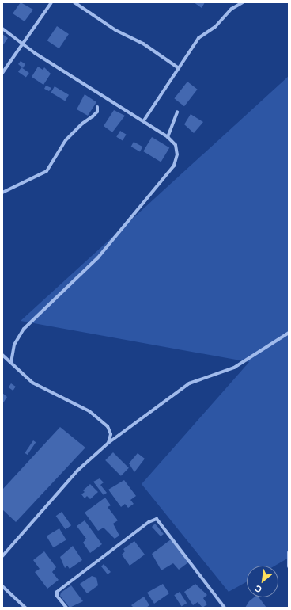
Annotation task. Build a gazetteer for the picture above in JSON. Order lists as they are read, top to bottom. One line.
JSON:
{"north":"bottom left"}
